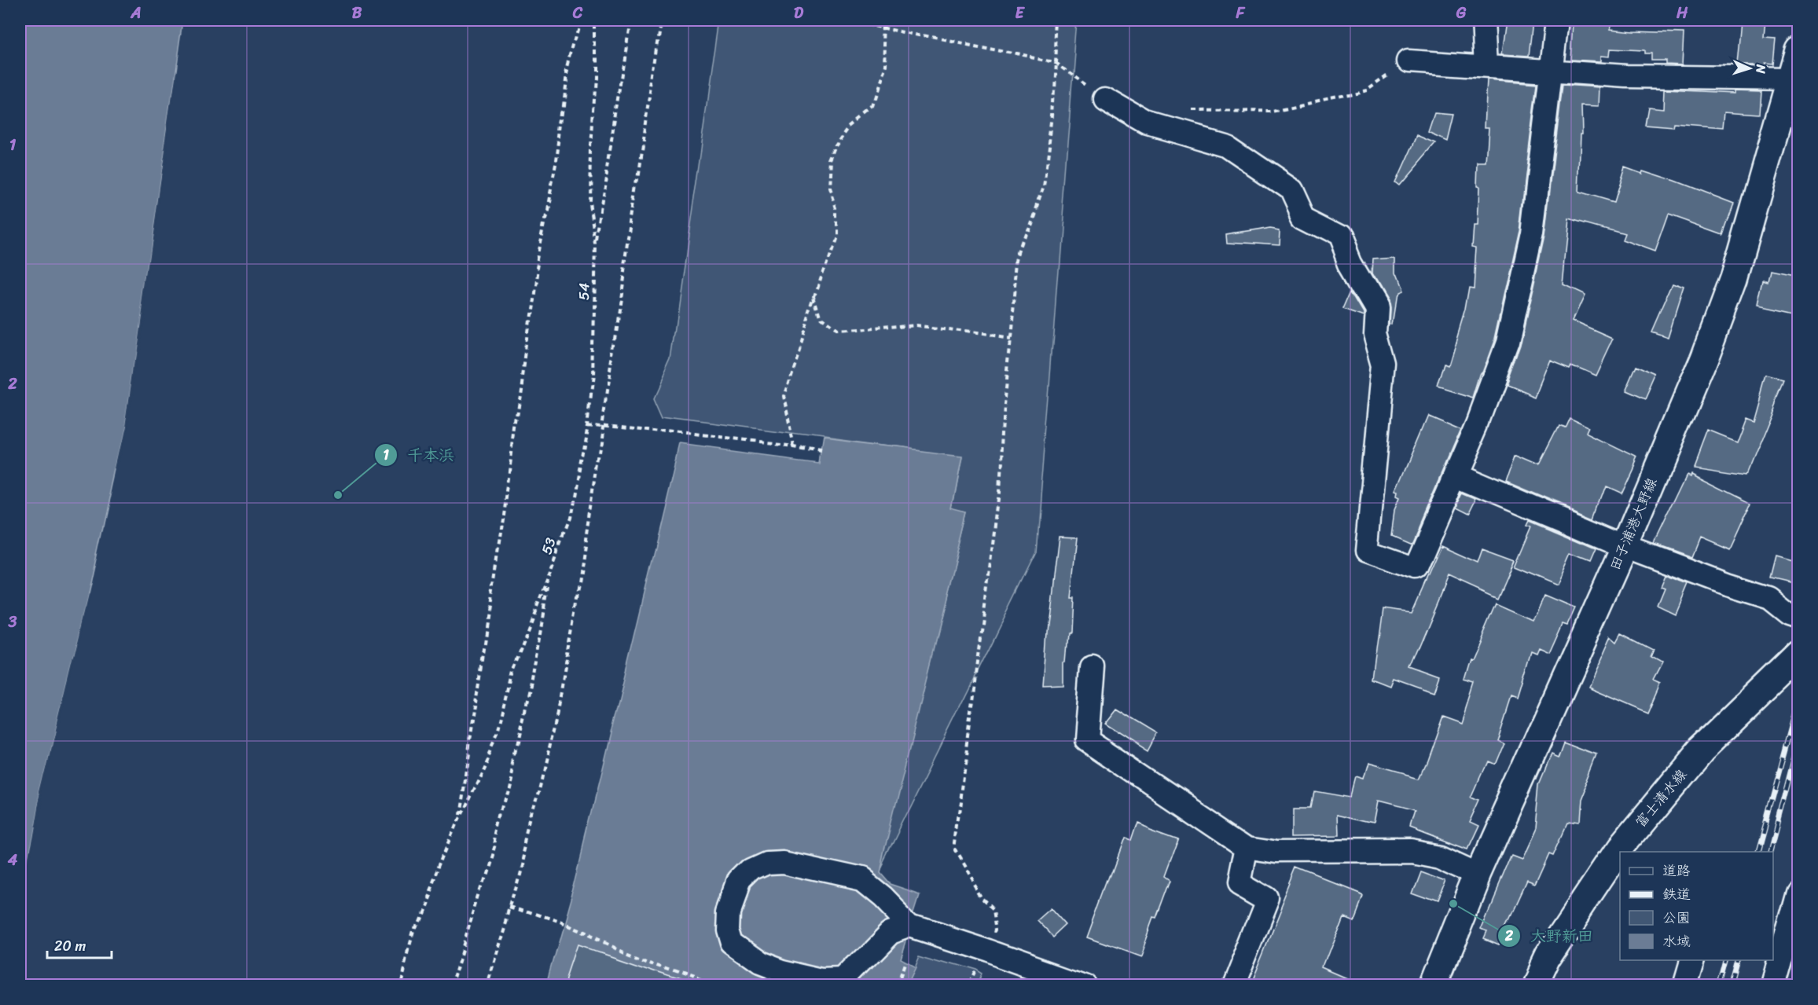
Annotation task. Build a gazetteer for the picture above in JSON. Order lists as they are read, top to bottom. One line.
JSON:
{"streets":{"main road":["田子浦港大野線","富士清水線"],"path":["54","53"]},"crossings":[["54","53"]],"places":["千本浜","大野新田"],"legend":["道路","鉄道","公園","水域"],"scale_bar":"20 m","north":"right","grid":{"columns":["A","B","C","D","E","F","G","H"],"rows":["1","2","3","4"]}}
